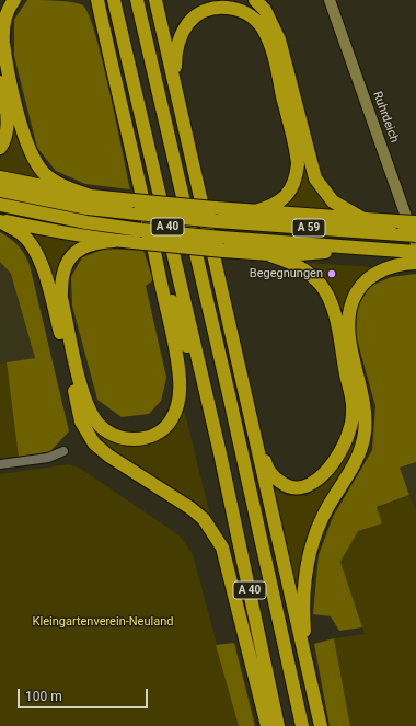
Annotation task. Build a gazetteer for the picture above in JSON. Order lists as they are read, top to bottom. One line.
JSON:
{"streets":{"highway":["A 40","A 59"],"main road":["Ruhrdeich"]},"crossings":[["Ruhrdeich","A 59"]],"parks":["Kleingartenverein-Neuland"],"places":["Begegnungen"],"scale_bar":"100 m"}
